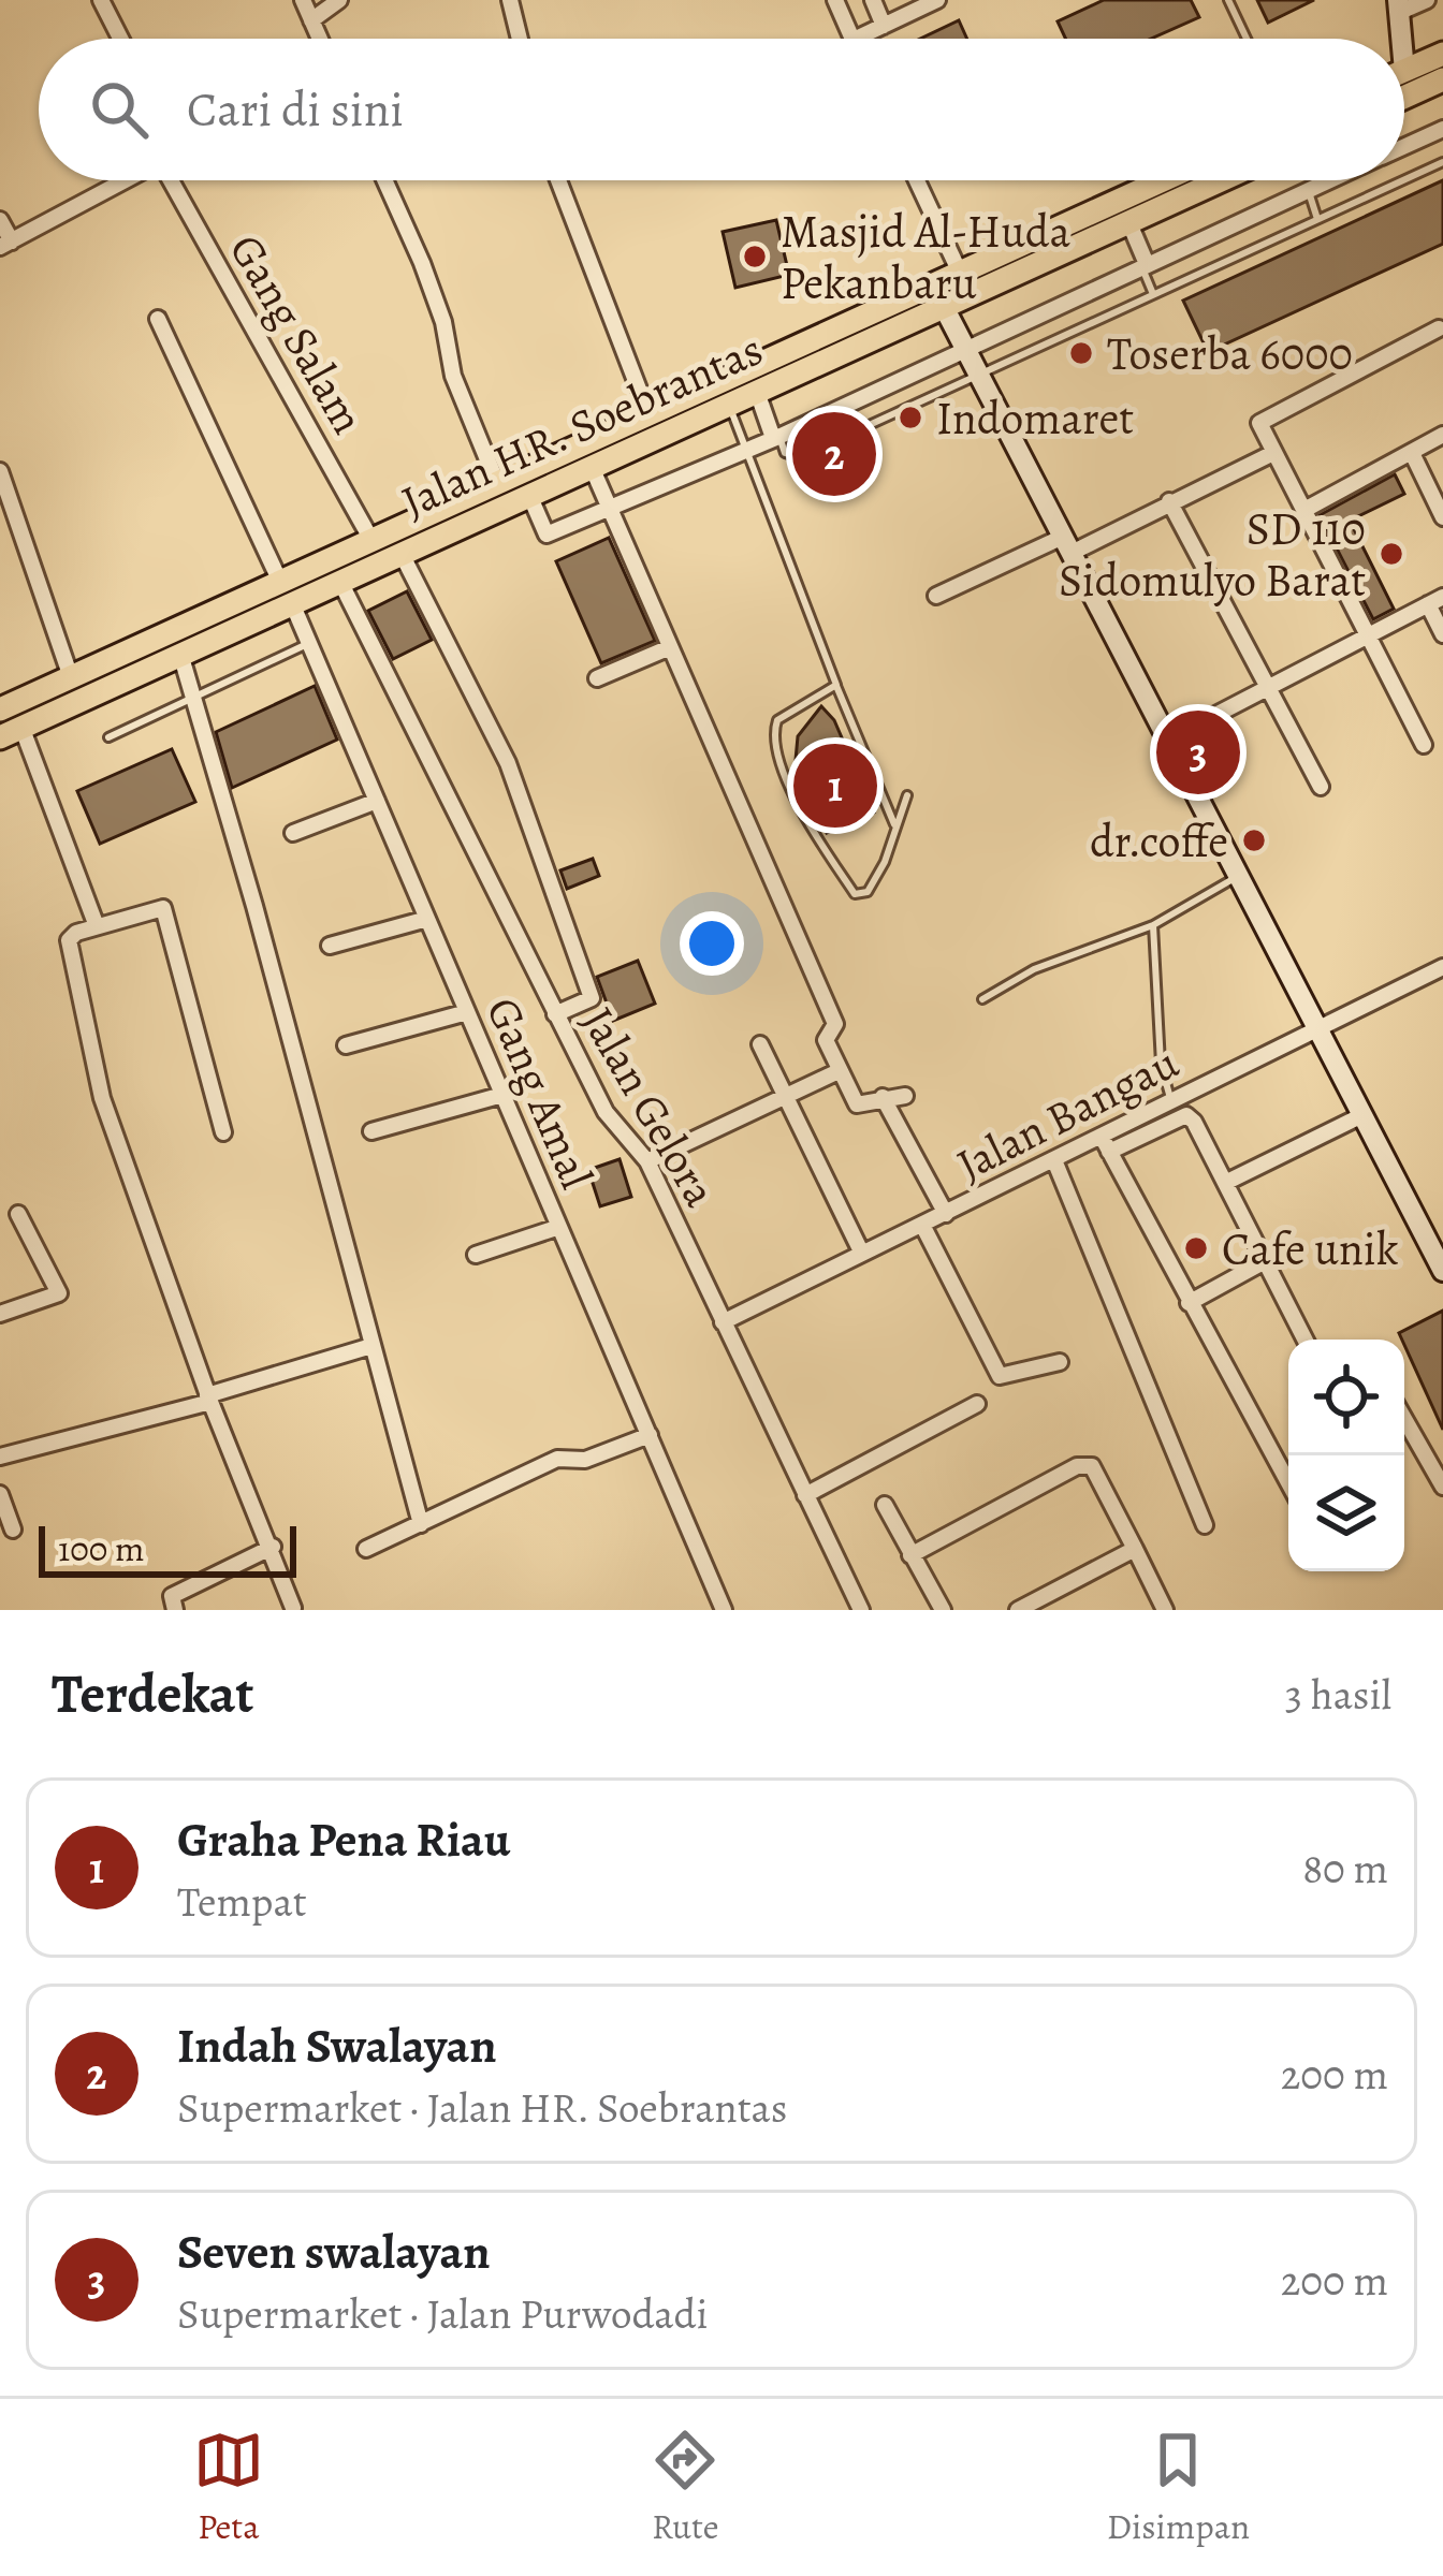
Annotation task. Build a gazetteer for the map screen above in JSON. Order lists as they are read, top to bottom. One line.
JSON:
{"streets":{"main road":["Jalan HR. Soebrantas"],"street":["Gang Salam","Gang Amal","Jalan Gelora","Jalan Bangau"]},"crossings":[["Gang Salam","Jalan HR. Soebrantas"],["Jalan HR. Soebrantas","Gang Amal"],["Jalan HR. Soebrantas","Jalan Gelora"],["Jalan Gelora","Jalan Bangau"]],"places":["Masjid Al-Huda Pekanbaru","Toserba 6000","Indomaret","SD 110 Sidomulyo Barat","dr.coffe","Cafe unik"],"scale_bar":"100 m","page":{"search":"Cari di sini","pins":["2","3","1"],"scale":"100 m","heading":["Terdekat","3 hasil"],"list":[{"mark":"1","name":"Graha Pena Riau","note":"Tempat","value":"80 m"},{"mark":"2","name":"Indah Swalayan","note":"Supermarket · Jalan HR. Soebrantas","value":"200 m"},{"mark":"3","name":"Seven swalayan","note":"Supermarket · Jalan Purwodadi","value":"200 m"}],"nav":["Peta","Rute","Disimpan"]}}
